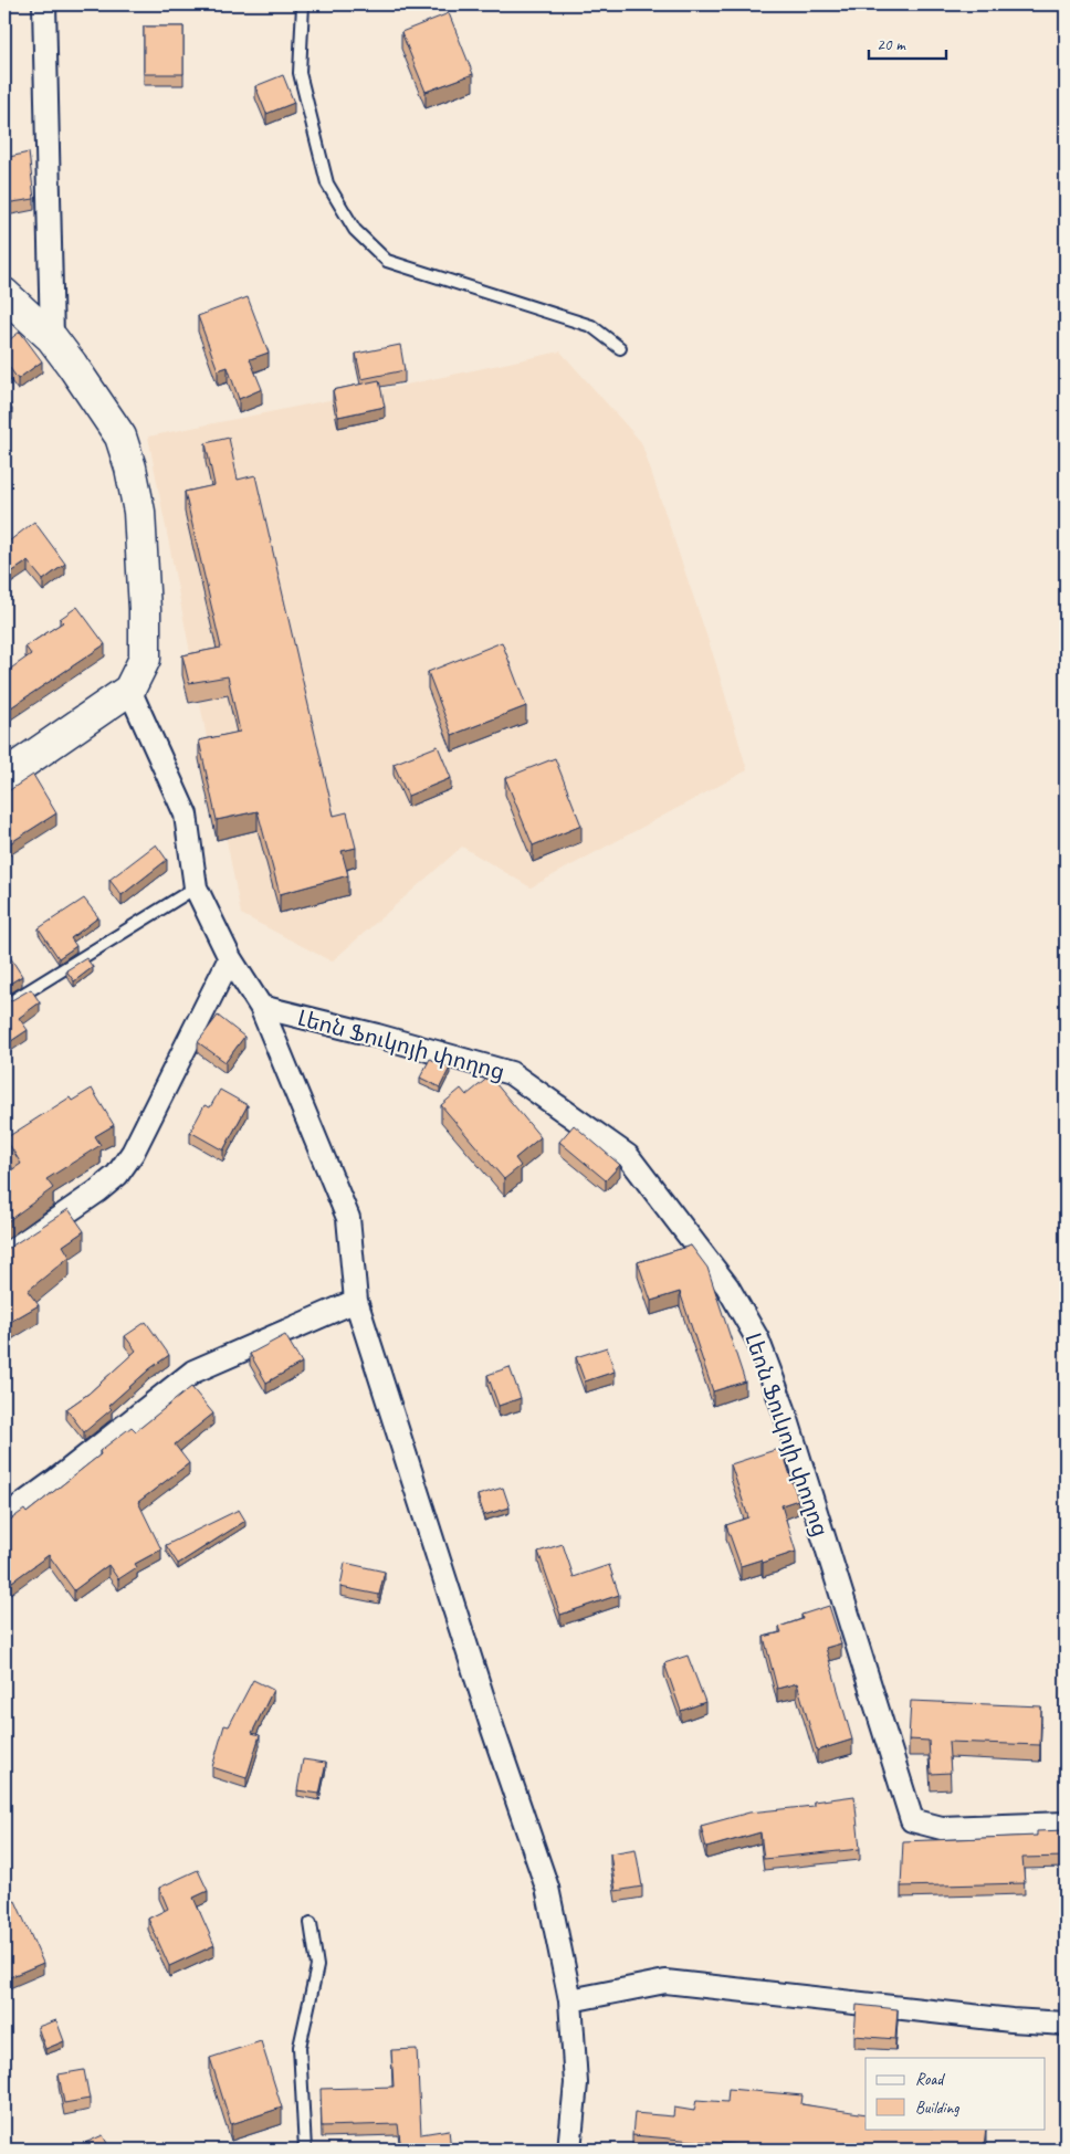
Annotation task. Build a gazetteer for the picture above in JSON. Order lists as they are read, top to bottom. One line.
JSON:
{"streets":{"street":["Լեոն Ֆուկոյի փողոց"]},"legend":["Road","Building"],"scale_bar":"20 m"}
